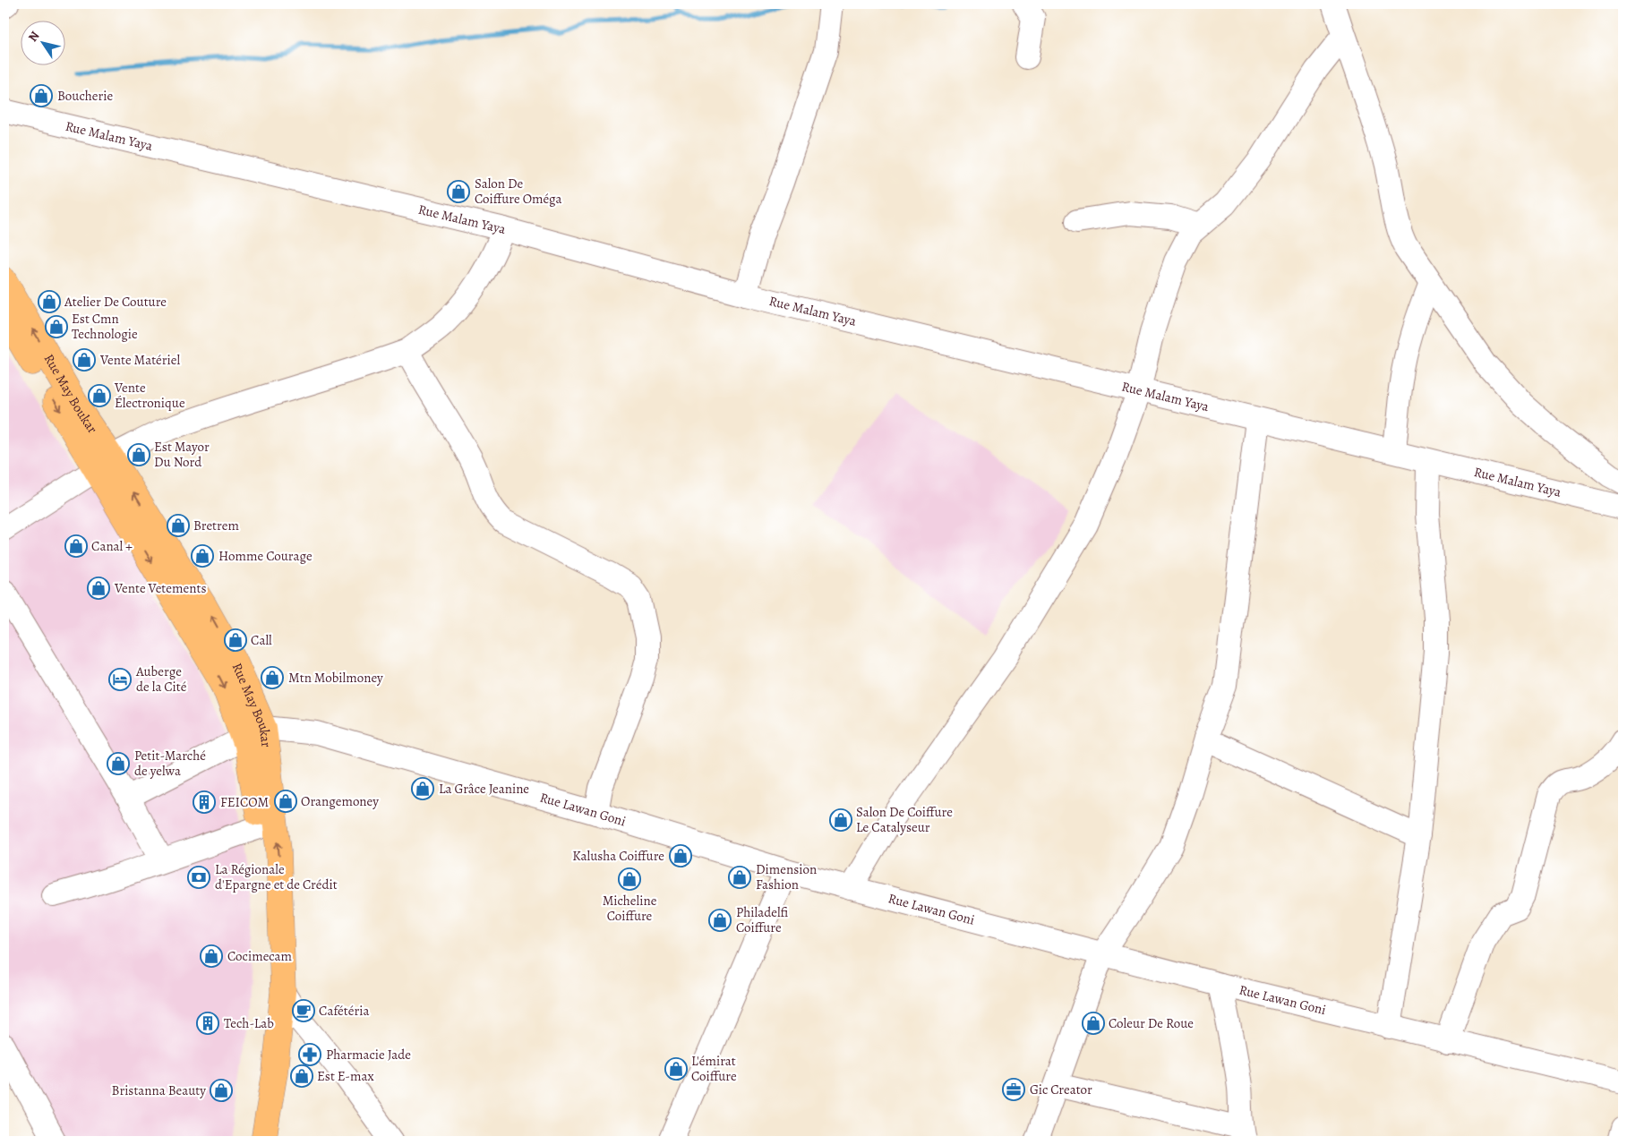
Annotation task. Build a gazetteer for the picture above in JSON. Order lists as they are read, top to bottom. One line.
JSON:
{"streets":{"main road":["Rue May Boukar"],"street":["Rue Malam Yaya","Rue Lawan Goni"]},"crossings":[["Rue May Boukar","Rue Lawan Goni"]],"places":{"shop":["Boucherie","Salon De Coiffure Oméga","Atelier De Couture","Est Cmn Technologie","Vente Matériel","Vente Électronique","Est Mayor Du Nord","Bretrem","Canal +","Homme Courage","Vente Vetements","Call","Mtn Mobilmoney","Petit-Marché de yelwa","La Grâce Jeanine","Orangemoney","Salon De Coiffure Le Catalyseur","Kalusha Coiffure","Dimension Fashion","Micheline Coiffure","Philadelfi Coiffure","Cocimecam","Coleur De Roue","L'émirat Coiffure","Est E-max","Bristanna Beauty"],"hotel":["Auberge de la Cité"],"building":["FEICOM","Tech-Lab"],"bank":["La Régionale d'Epargne et de Crédit"],"cafe":["Cafétéria"],"pharmacy":["Pharmacie Jade"],"office":["Gic Creator"]},"north":"top left"}
